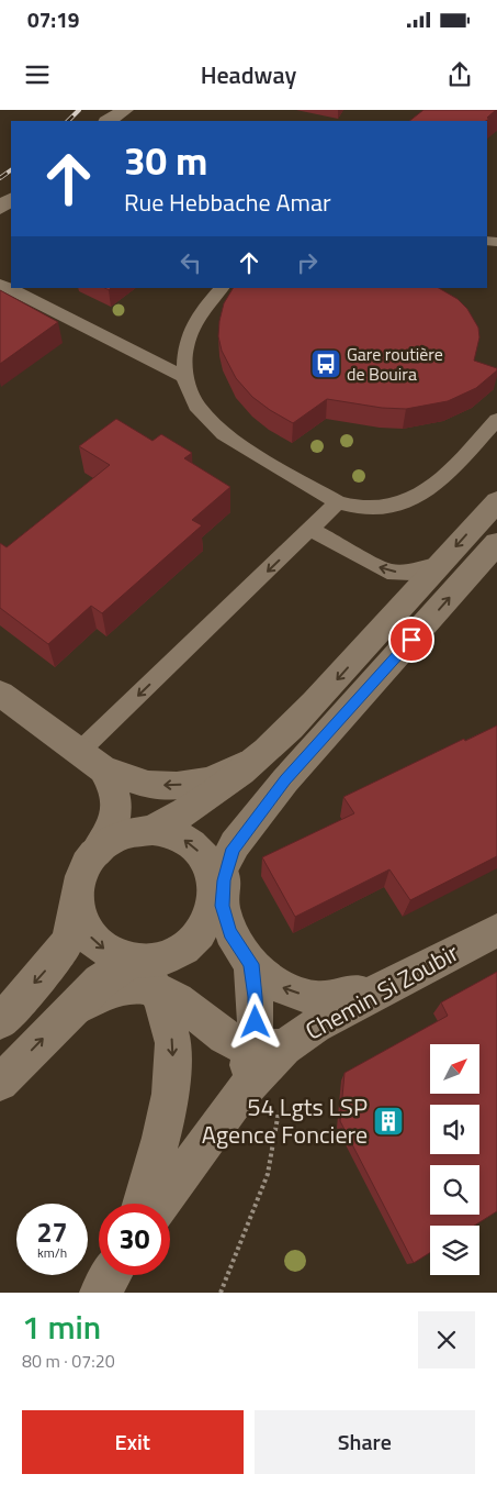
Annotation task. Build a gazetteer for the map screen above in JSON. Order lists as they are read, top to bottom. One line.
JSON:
{"streets":{"main road":["Chemin Si Zoubir"]},"places":{"bus stop":["Gare routière de Bouira"],"building":["54 Lgts LSP Agence Fonciere"]},"north":"top right","page":{"status":"07:19","header":"Headway","turn":["30 m","Rue Hebbache Amar"],"speed":"27 km/h","limit":"30","heading":["1 min","80 m · 07:20"],"buttons":["Exit","Share"]}}
